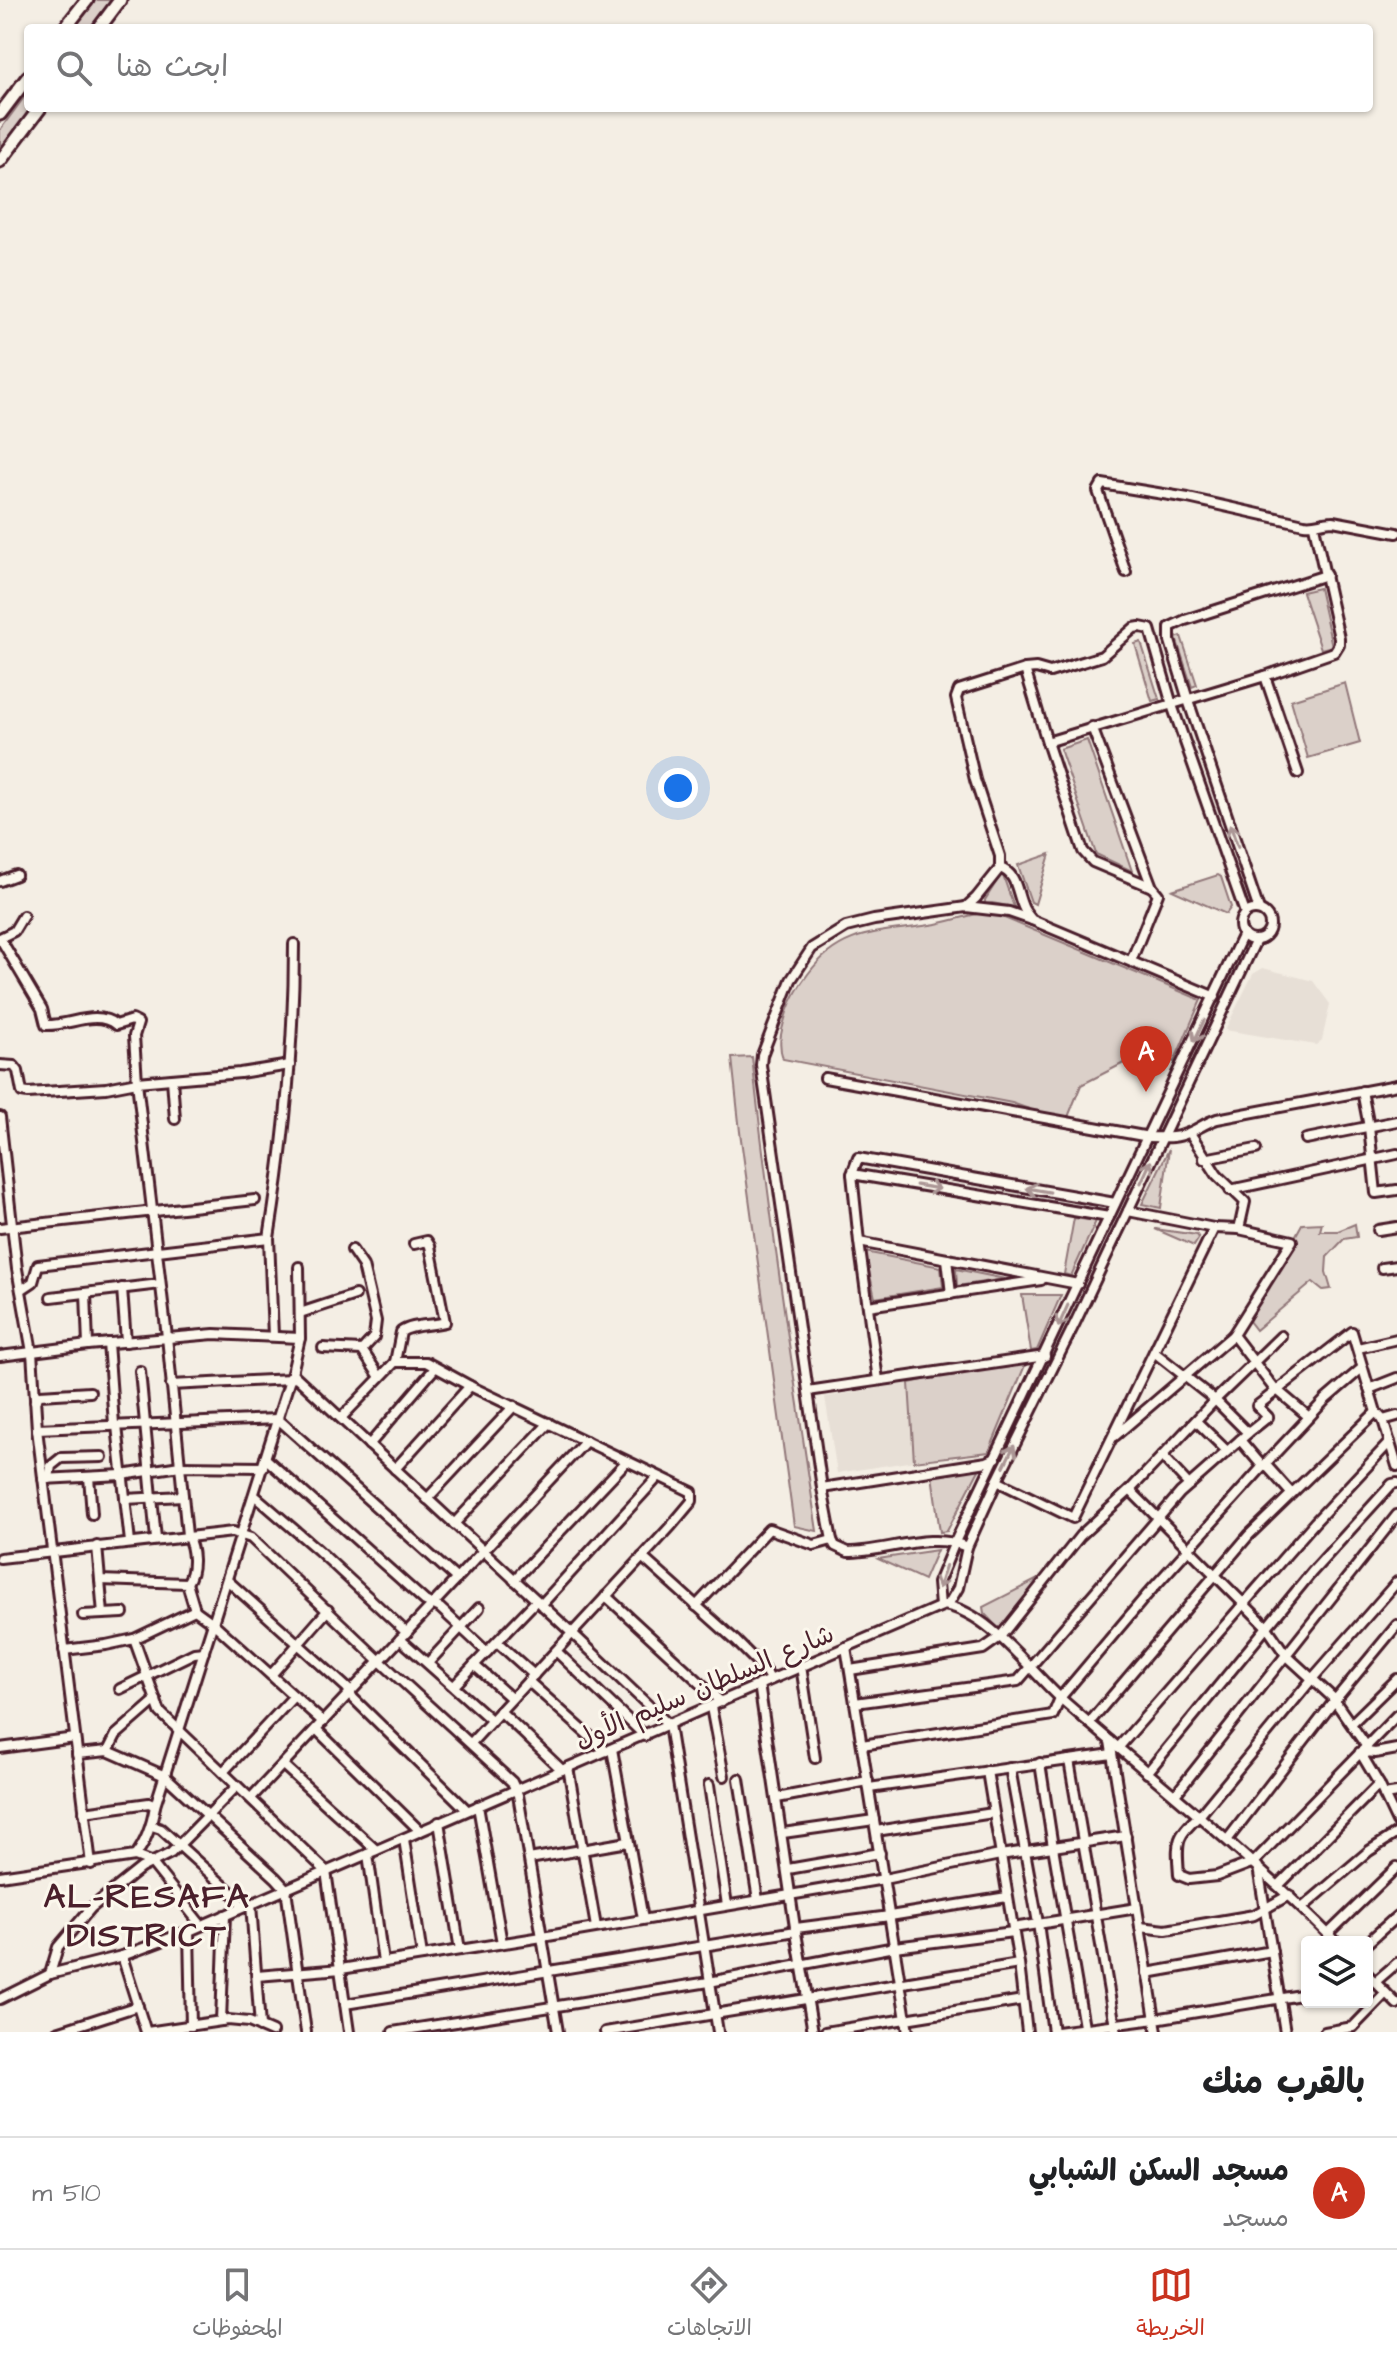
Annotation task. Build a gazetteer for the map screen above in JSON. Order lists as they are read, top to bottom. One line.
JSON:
{"streets":{"street":["شارع السلطان سليم الأول"]},"districts":["AL-RESAFA DISTRICT"],"page":{"search":"ابحث هنا","pins":"A","heading":"بالقرب منك","list":[{"mark":"A","name":"مسجد السكن الشبابي","note":"مسجد","value":"510 m"}],"nav":["الخريطة","الاتجاهات","المحفوظات"]}}
